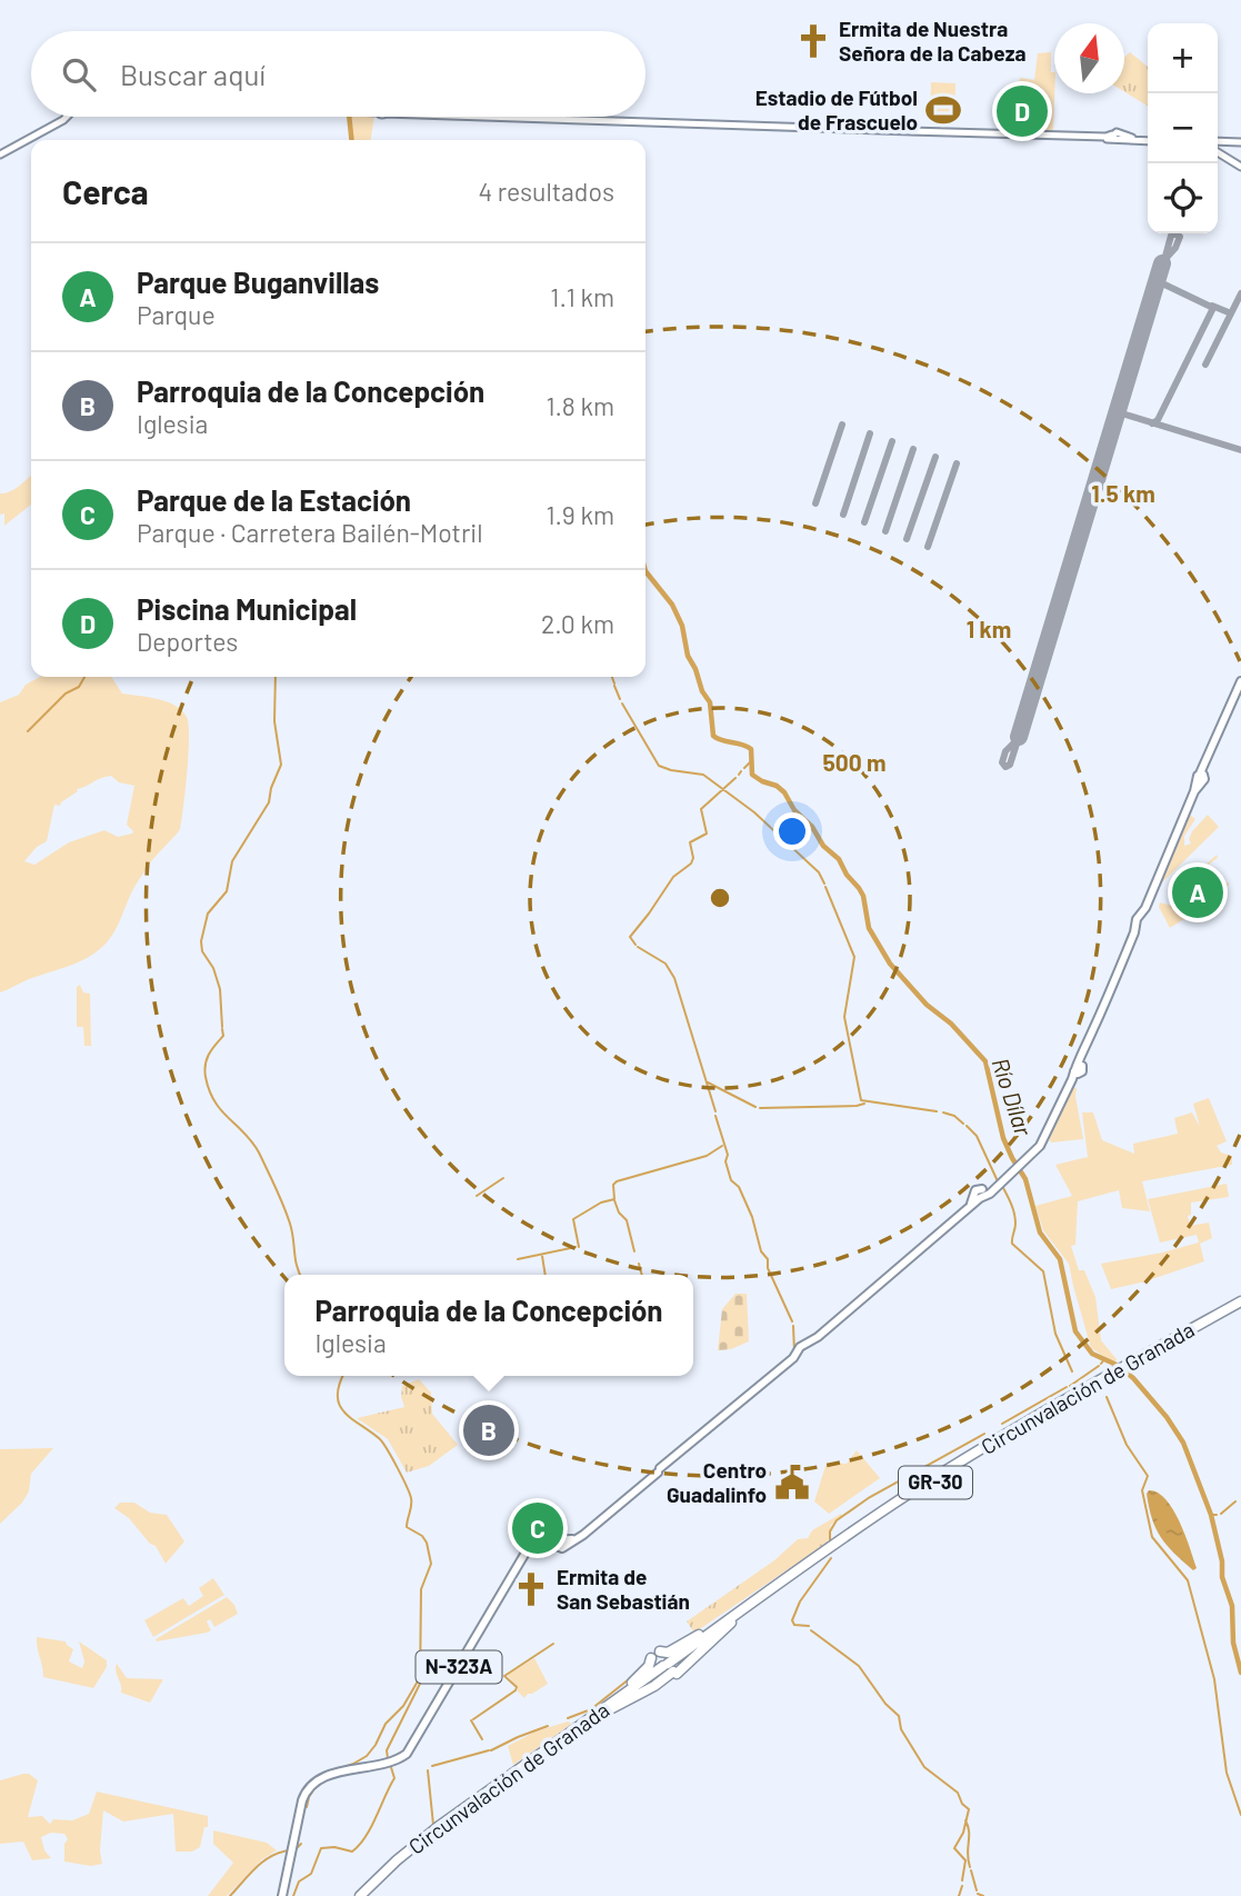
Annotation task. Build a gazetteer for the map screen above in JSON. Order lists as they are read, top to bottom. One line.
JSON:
{"streets":{"highway":["Circunvalación de Granada","GR-30"],"main road":["N-323A"]},"water":["Río Dílar"],"places":{"church":["Ermita de Nuestra Señora de la Cabeza","Ermita de San Sebastián"],"sports":["Estadio de Fútbol de Frascuelo"],"public building":["Centro Guadalinfo"]},"north":"top","page":{"map_buttons":["+","−"],"search":"Buscar aquí","pins":["D","A","B","C"],"heading":["Cerca","4 resultados"],"list":[{"mark":"A","name":"Parque Buganvillas","note":"Parque","value":"1.1 km"},{"mark":"B","name":"Parroquia de la Concepción","note":"Iglesia","value":"1.8 km"},{"mark":"C","name":"Parque de la Estación","note":"Parque · Carretera Bailén-Motril","value":"1.9 km"},{"mark":"D","name":"Piscina Municipal","note":"Deportes","value":"2.0 km"}],"popup":["Parroquia de la Concepción","Iglesia"]},"rings":["1.5 km","1 km","500 m"]}
